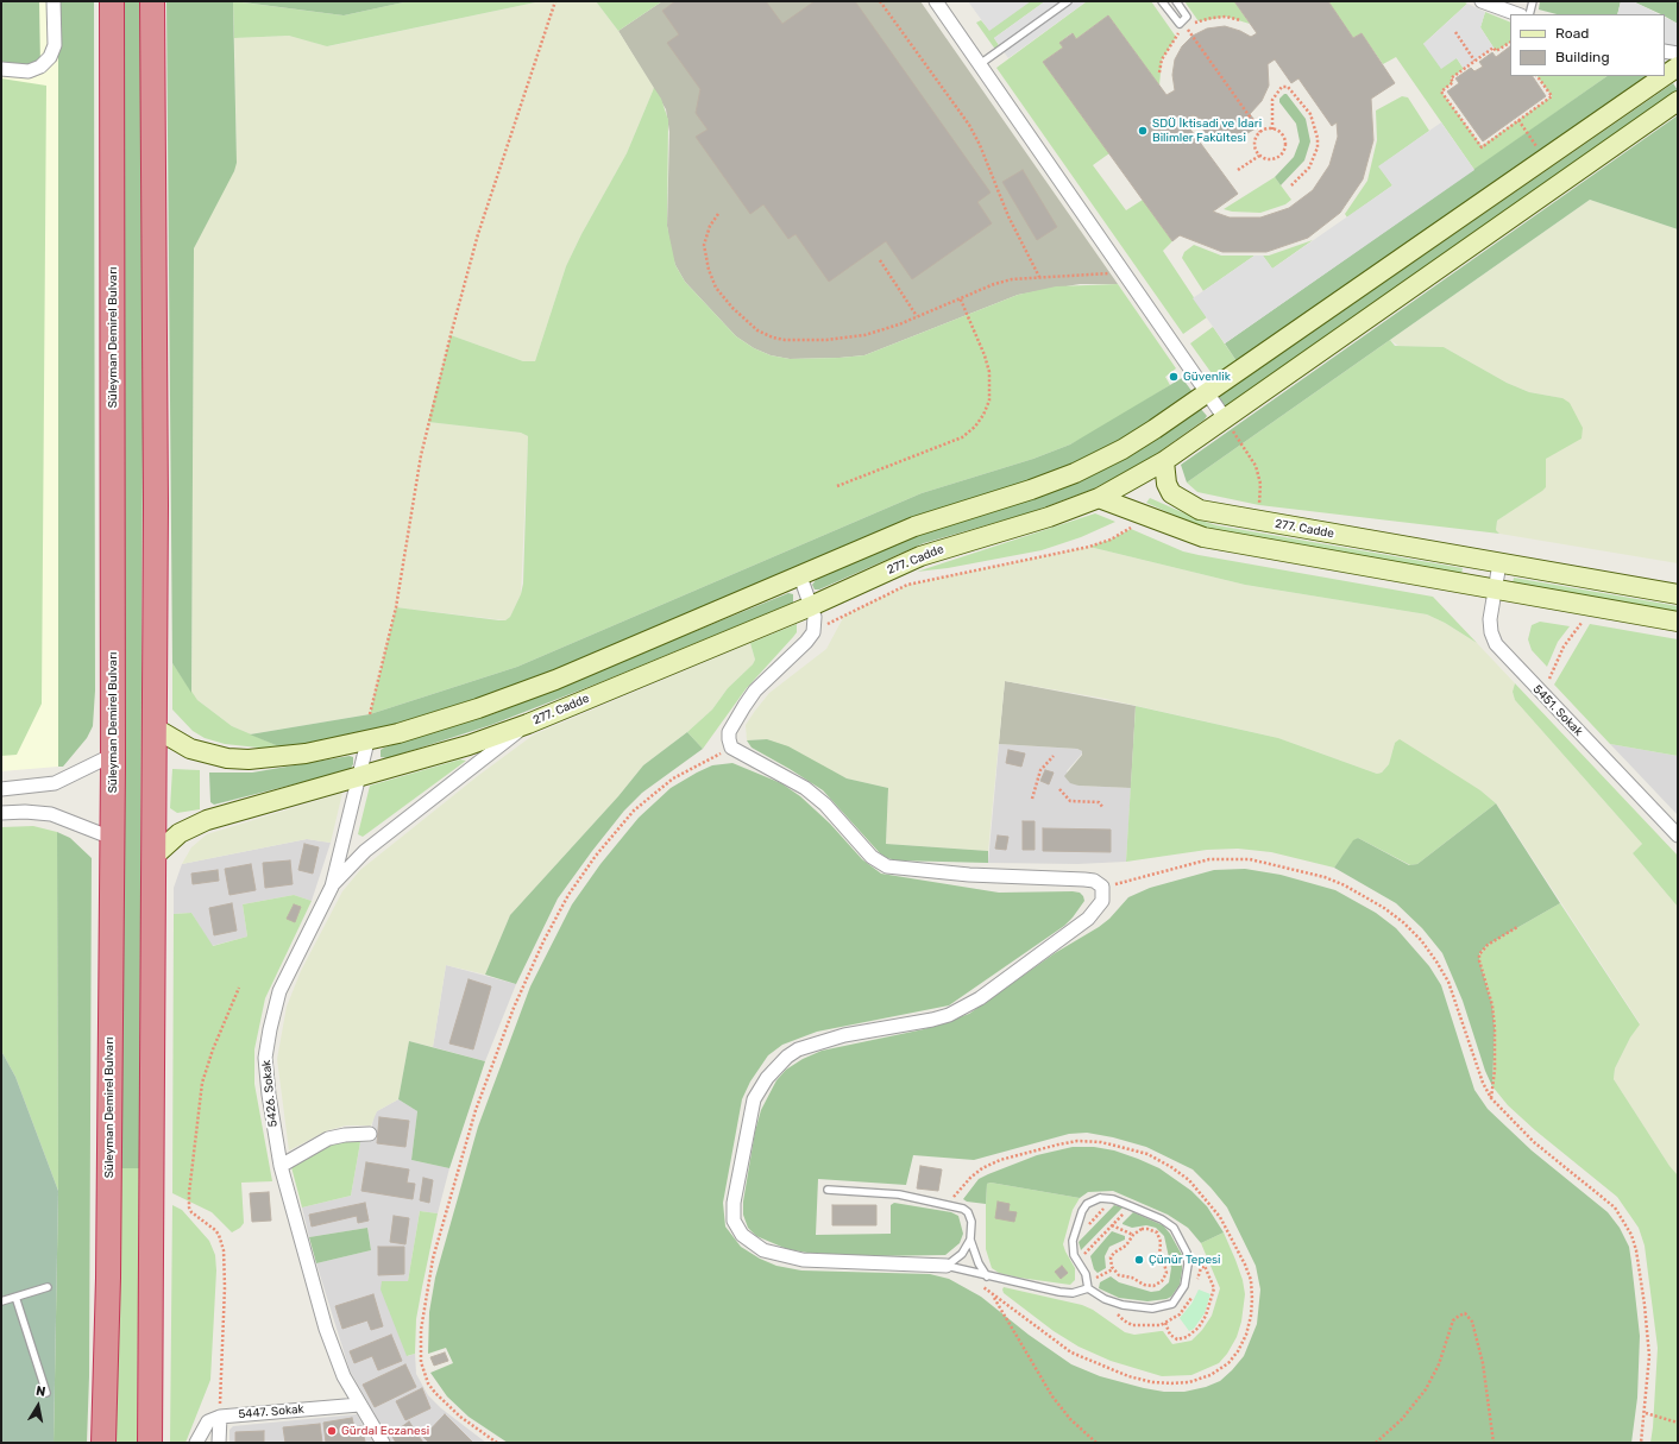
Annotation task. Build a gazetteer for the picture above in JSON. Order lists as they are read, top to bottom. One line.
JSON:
{"streets":{"highway":["Süleyman Demirel Bulvarı"],"street":["277. Cadde","5451. Sokak","5426. Sokak","5447. Sokak"]},"crossings":[["277. Cadde","5451. Sokak"],["277. Cadde","5426. Sokak"],["5426. Sokak","5447. Sokak"]],"places":["SDÜ İktisadi ve İdari Bilimler Fakültesi","Güvenlik","Çünür Tepesi","Gürdal Eczanesi"],"legend":["Road","Building"],"north":"top"}
